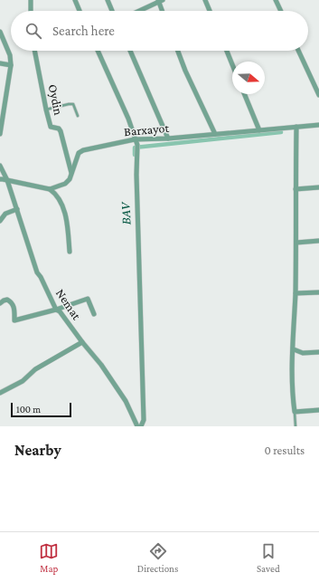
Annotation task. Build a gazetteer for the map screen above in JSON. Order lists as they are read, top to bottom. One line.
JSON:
{"streets":{"street":["Oydin","Barxayot","Nemat"]},"crossings":[["Oydin","Barxayot"]],"water":["BAV"],"scale_bar":"100 m","north":"right","page":{"search":"Search here","scale":"100 m","heading":["Nearby","0 results"],"nav":["Map","Directions","Saved"]}}
